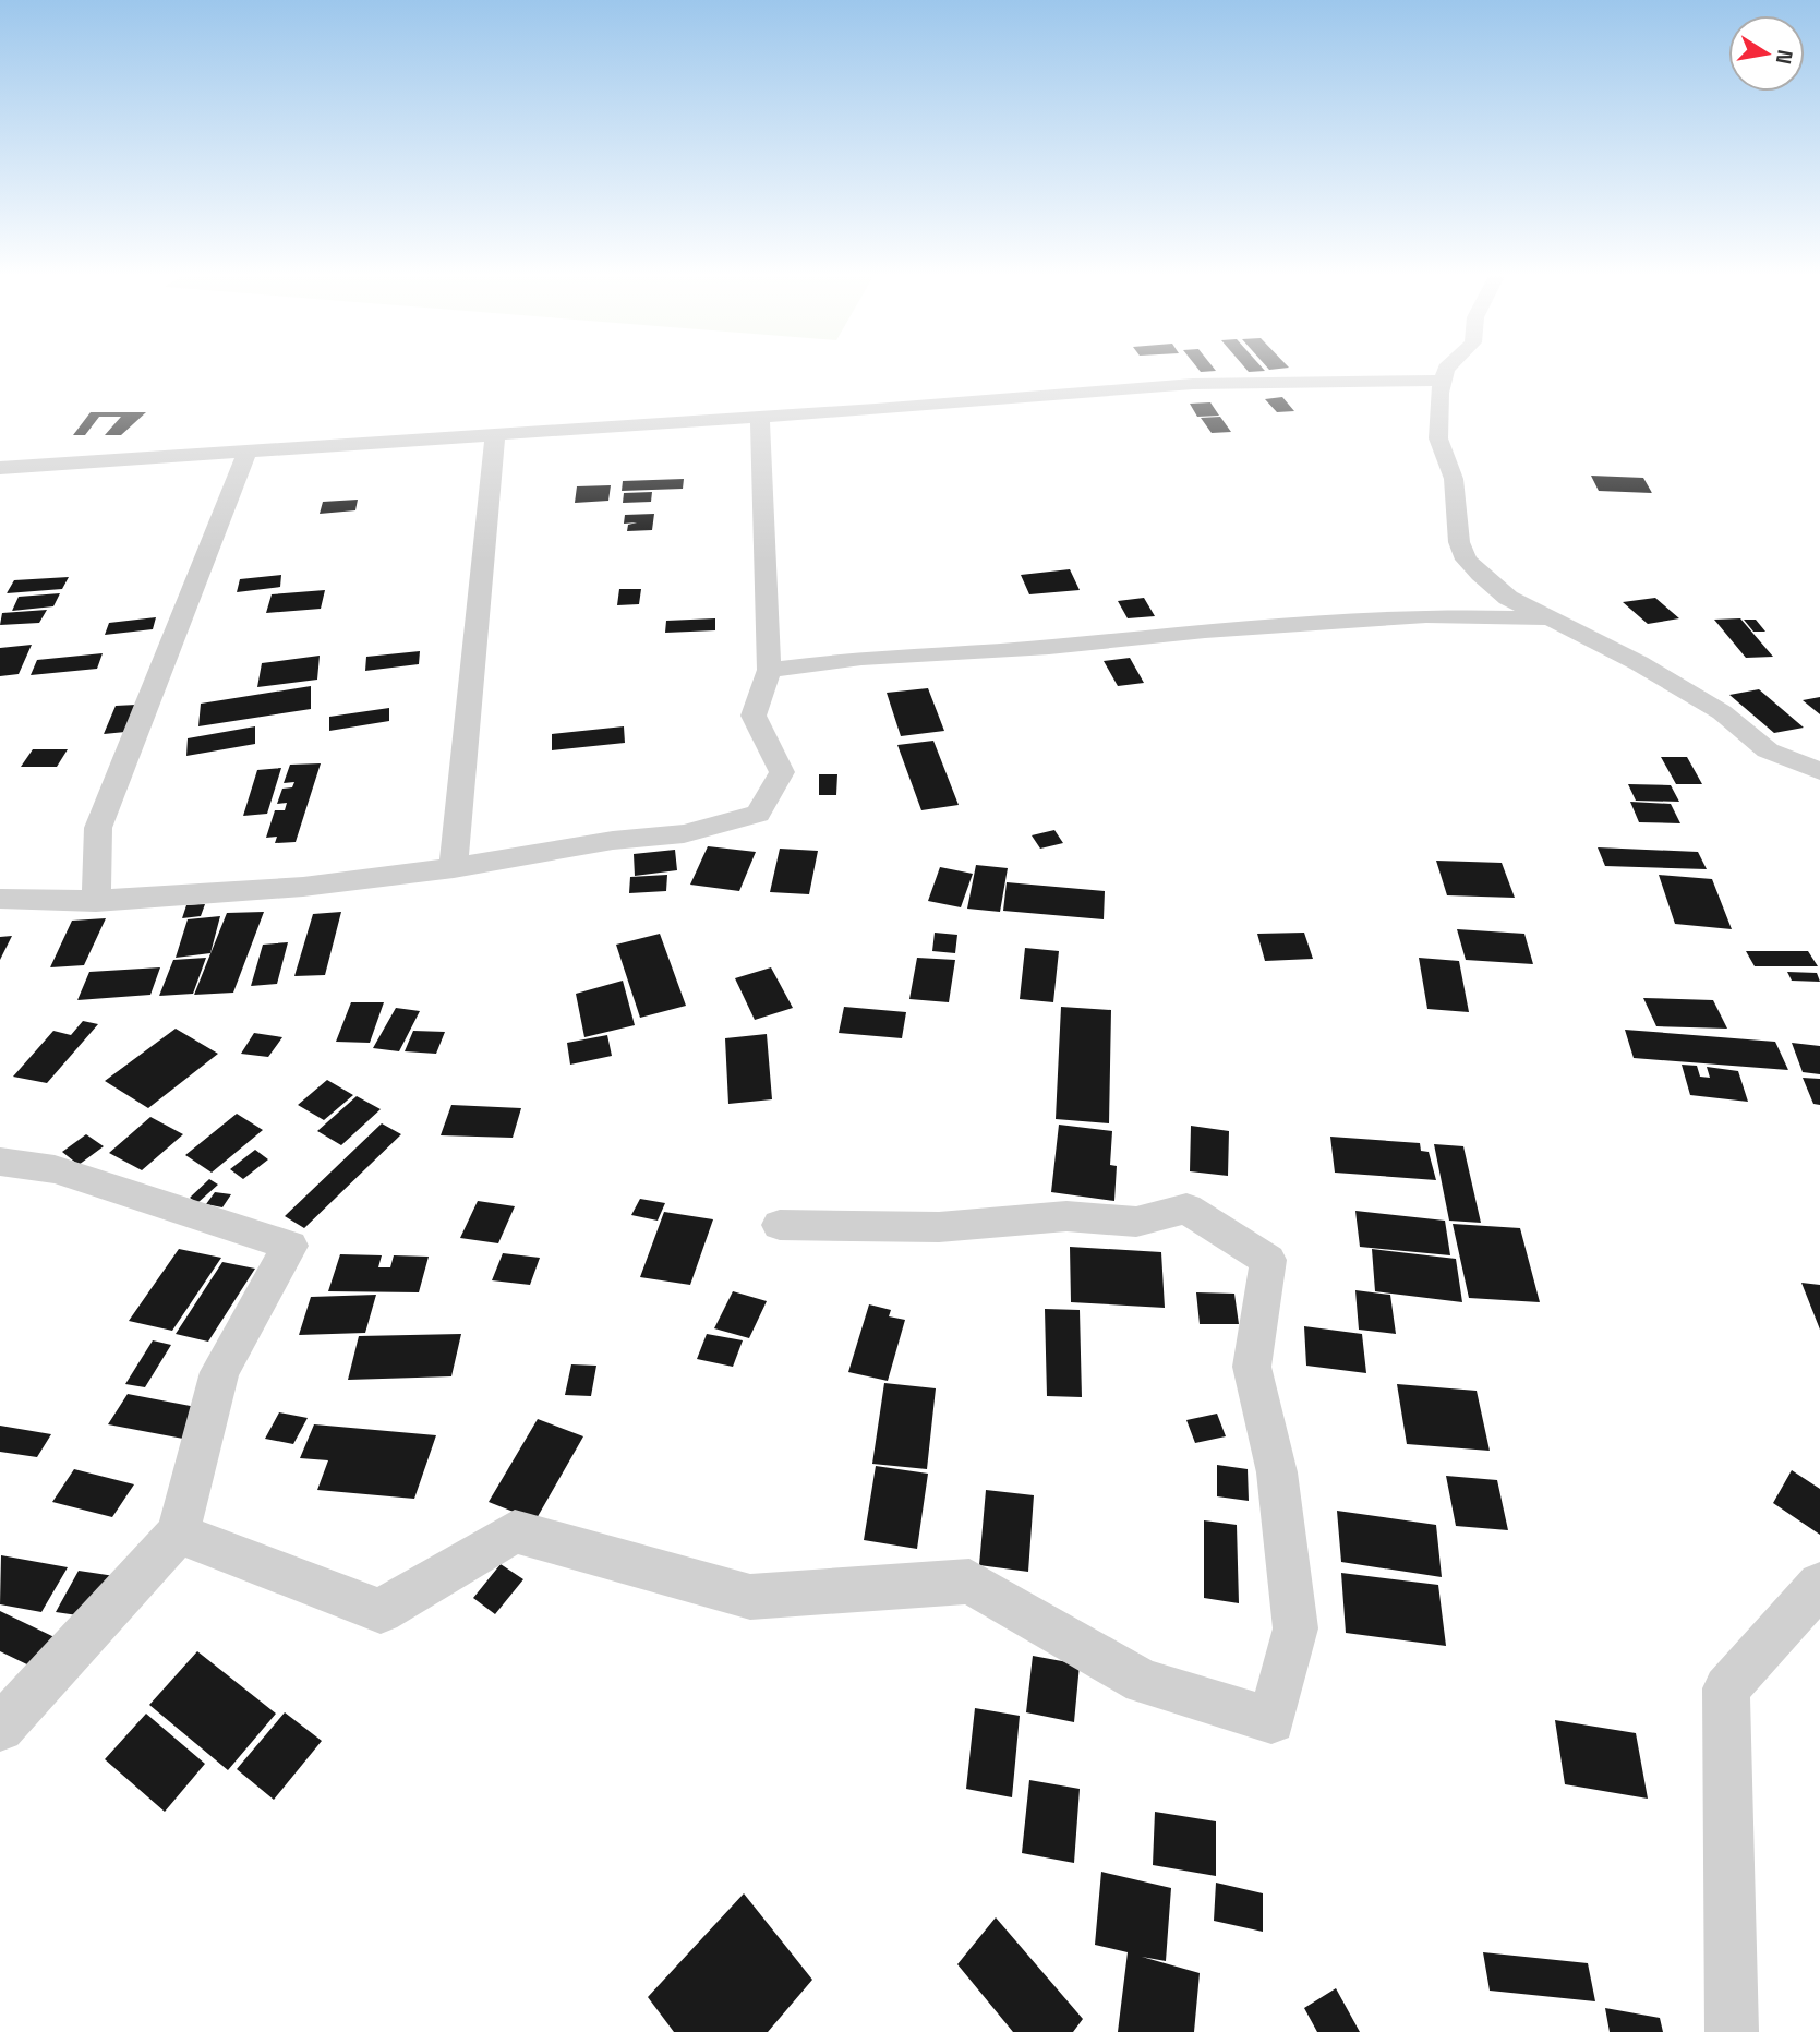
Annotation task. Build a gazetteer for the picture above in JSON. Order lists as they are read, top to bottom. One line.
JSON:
{"north":"right"}
